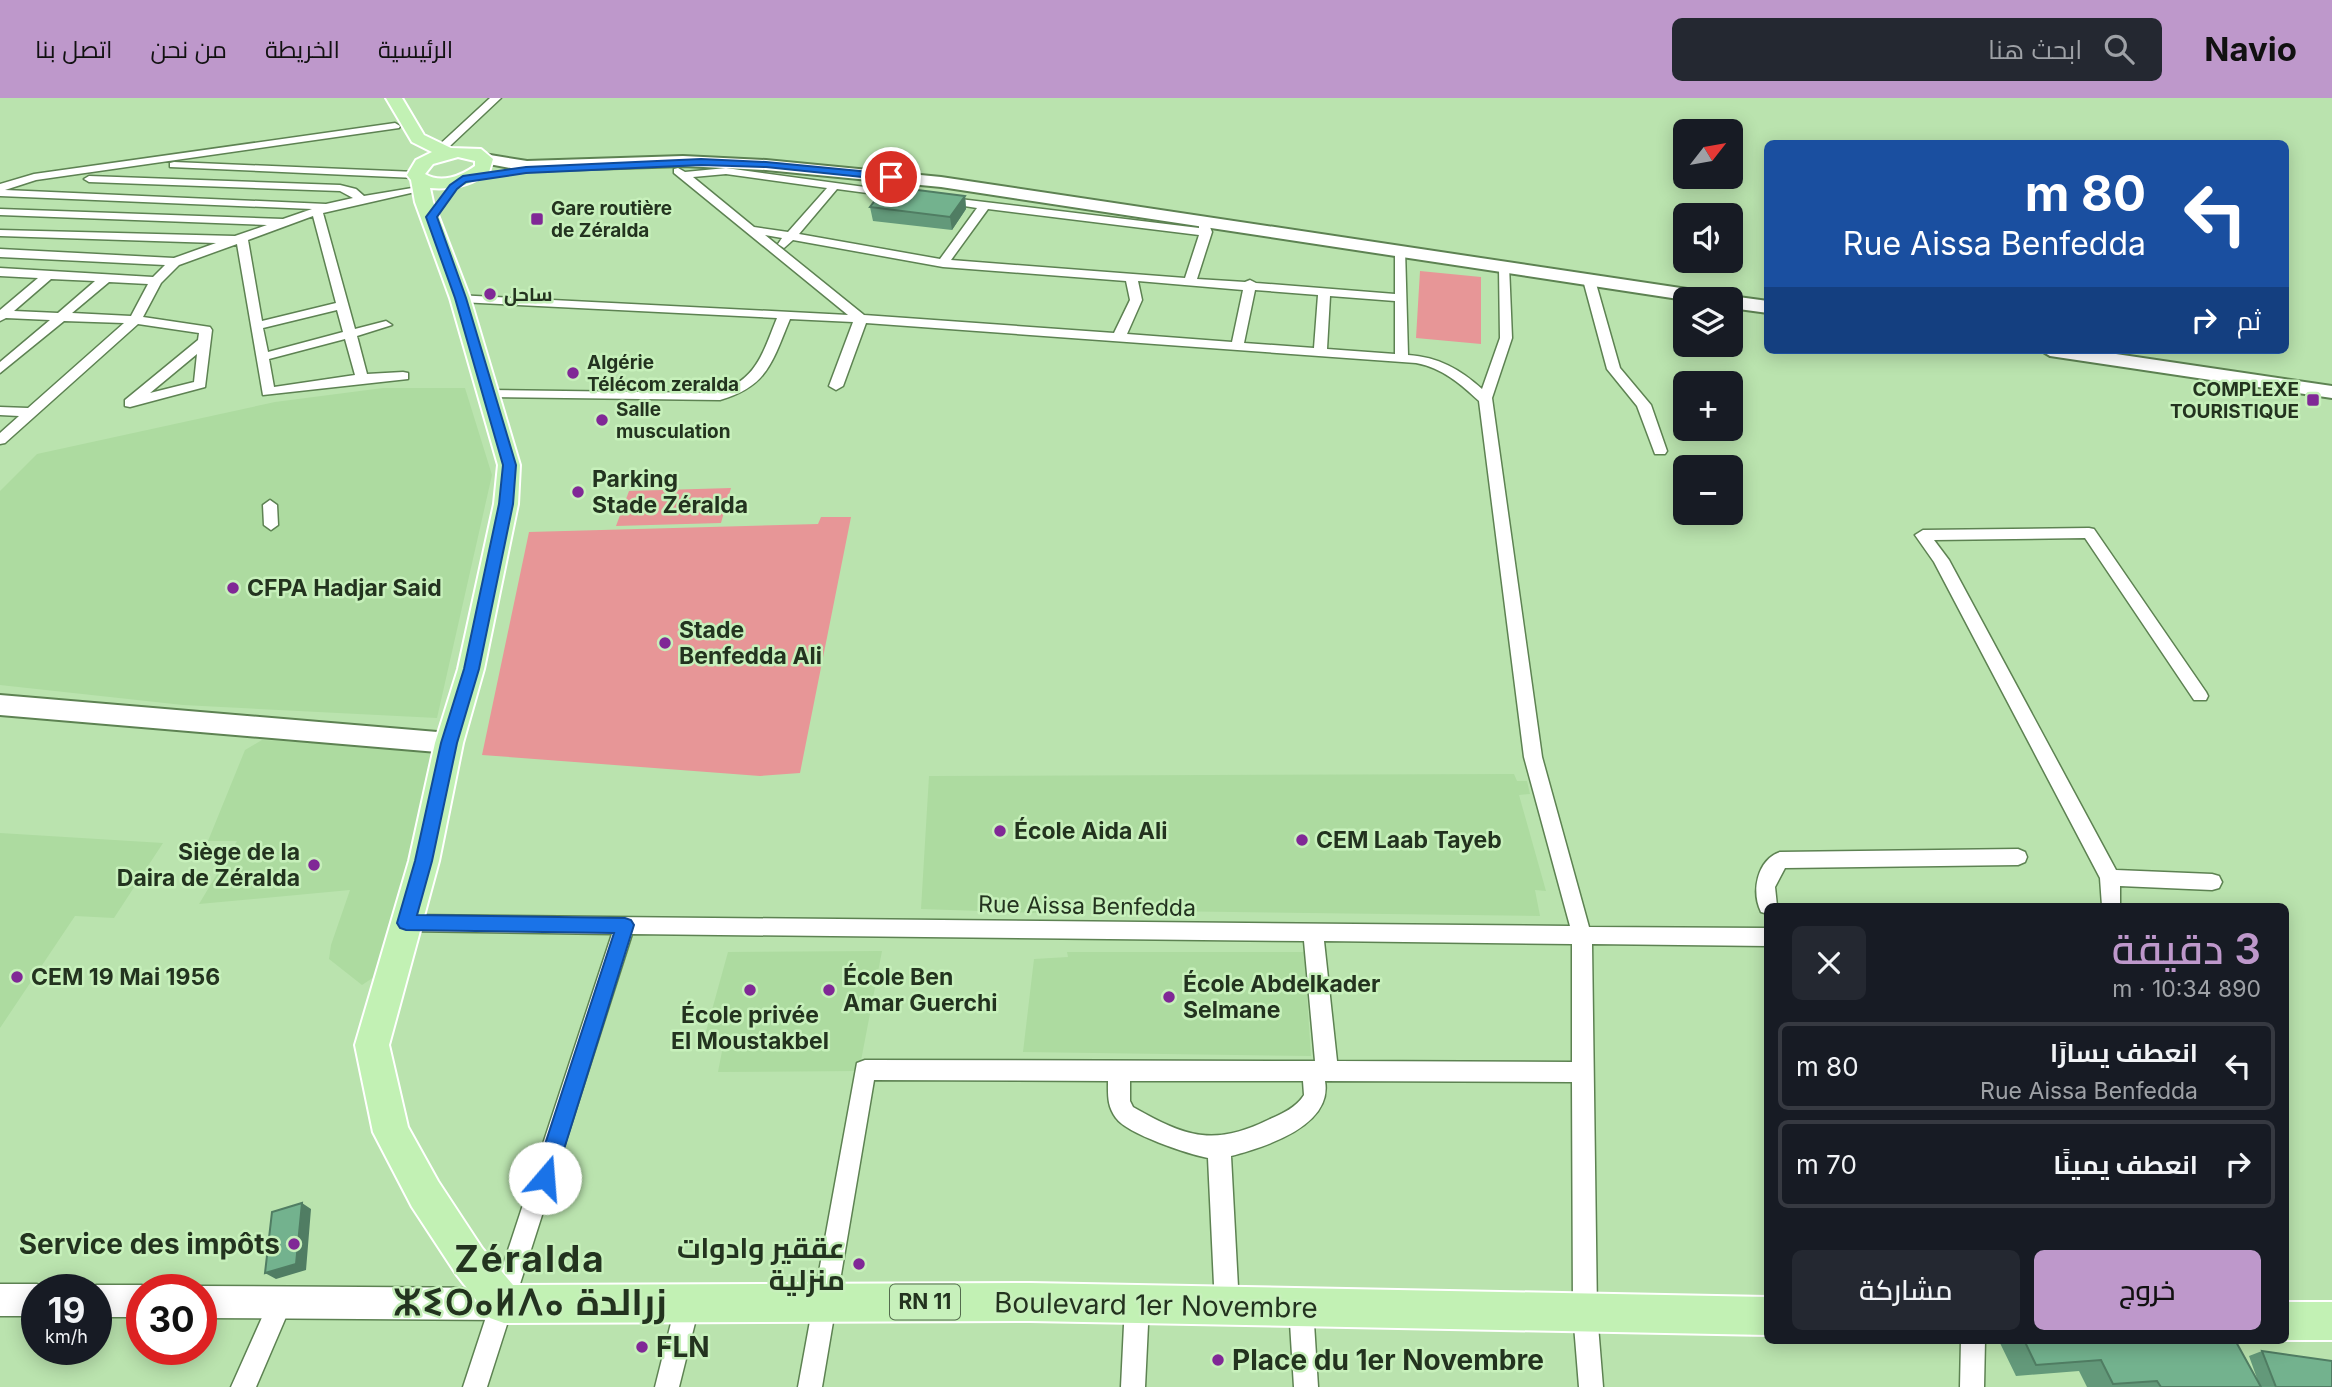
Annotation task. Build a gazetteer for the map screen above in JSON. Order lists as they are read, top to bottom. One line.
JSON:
{"streets":{"main road":["RN 11","Boulevard 1er Novembre"],"street":["Rue Aissa Benfedda"]},"districts":["Zéralda ⵣⵉⵔⴰⵍⴷⴰ زرالدة"],"places":{"transit":["Gare routière de Zéralda","COMPLEXE TOURISTIQUE"],"other":["ساحل","Algérie Télécom zeralda","Salle musculation","Parking Stade Zéralda","CFPA Hadjar Said","Stade Benfedda Ali","École Aida Ali","CEM Laab Tayeb","Siège de la Daira de Zéralda","CEM 19 Mai 1956","École privée El Moustakbel","École Ben Amar Guerchi","École Abdelkader Selmane","Service des impôts","عققير وادوات منزلية","FLN","Place du 1er Novembre"]},"north":"top right","page":{"header":"Navio","search":"ابحث هنا","nav":["الرئيسية","الخريطة","من نحن","اتصل بنا"],"map_buttons":["+","−"],"turn":["80 m","Rue Aissa Benfedda"],"then":"ثم","heading":["3 دقيقة","890 m · 10:34"],"list":[{"name":"انعطف يسارًا","note":"Rue Aissa Benfedda","value":"80 m"},{"name":"انعطف يمينًا","value":"70 m"}],"buttons":["خروج","مشاركة"],"speed":"19 km/h","limit":"30"}}
